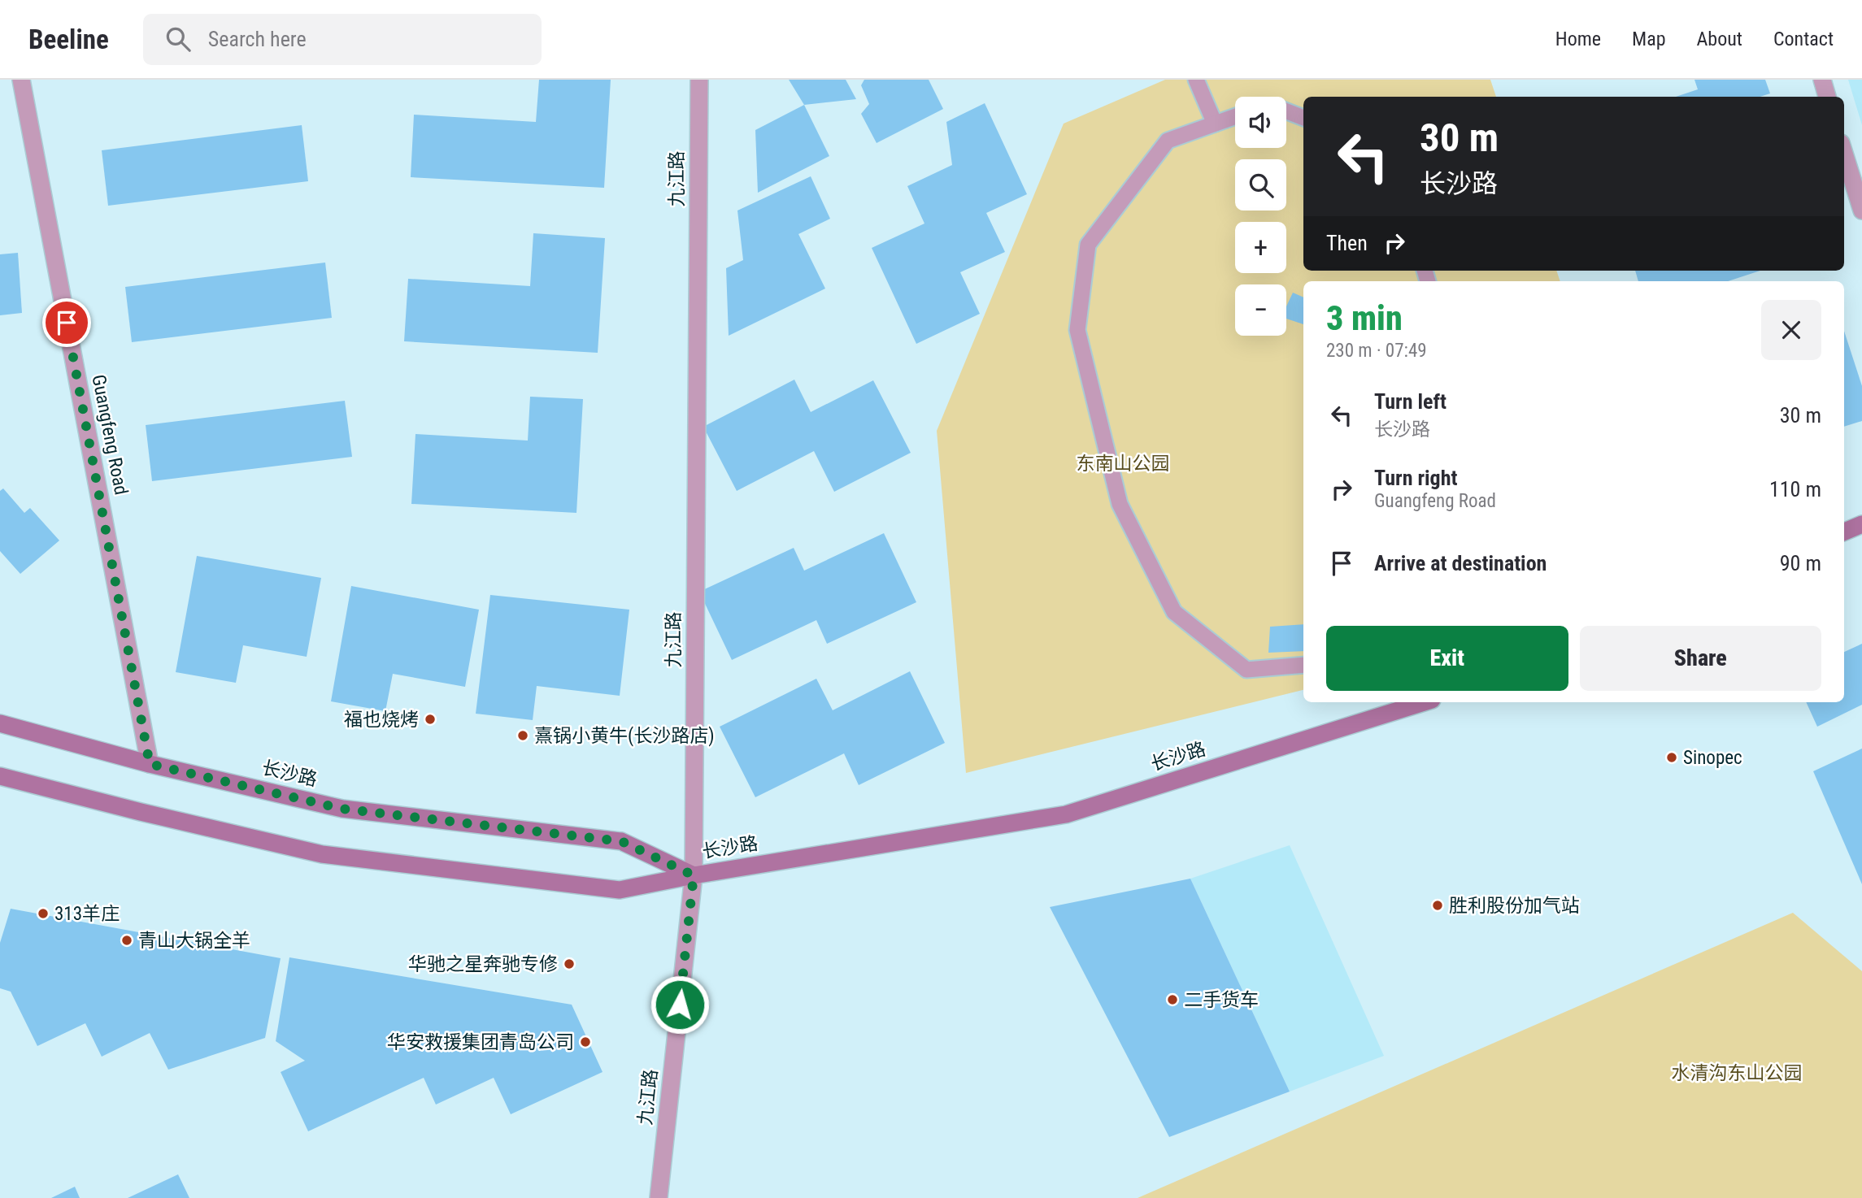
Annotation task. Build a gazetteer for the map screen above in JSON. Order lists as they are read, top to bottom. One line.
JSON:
{"streets":{"main road":["长沙路"],"street":["九江路","Guangfeng Road"]},"crossings":[["九江路","长沙路"],["Guangfeng Road","长沙路"]],"parks":["东南山公园","水清沟东山公园"],"places":["福也烧烤","熹锅小黄牛(长沙路店)","Sinopec","胜利股份加气站","313羊庄","青山大锅全羊","华驰之星奔驰专修","二手货车","华安救援集团青岛公司"],"page":{"header":"Beeline","search":"Search here","nav":["Home","Map","About","Contact"],"map_buttons":["+","−"],"turn":["30 m","长沙路"],"then":"Then","heading":["3 min","230 m · 07:49"],"list":[{"name":"Turn left","note":"长沙路","value":"30 m"},{"name":"Turn right","note":"Guangfeng Road","value":"110 m"},{"name":"Arrive at destination","value":"90 m"}],"buttons":["Exit","Share"]}}
